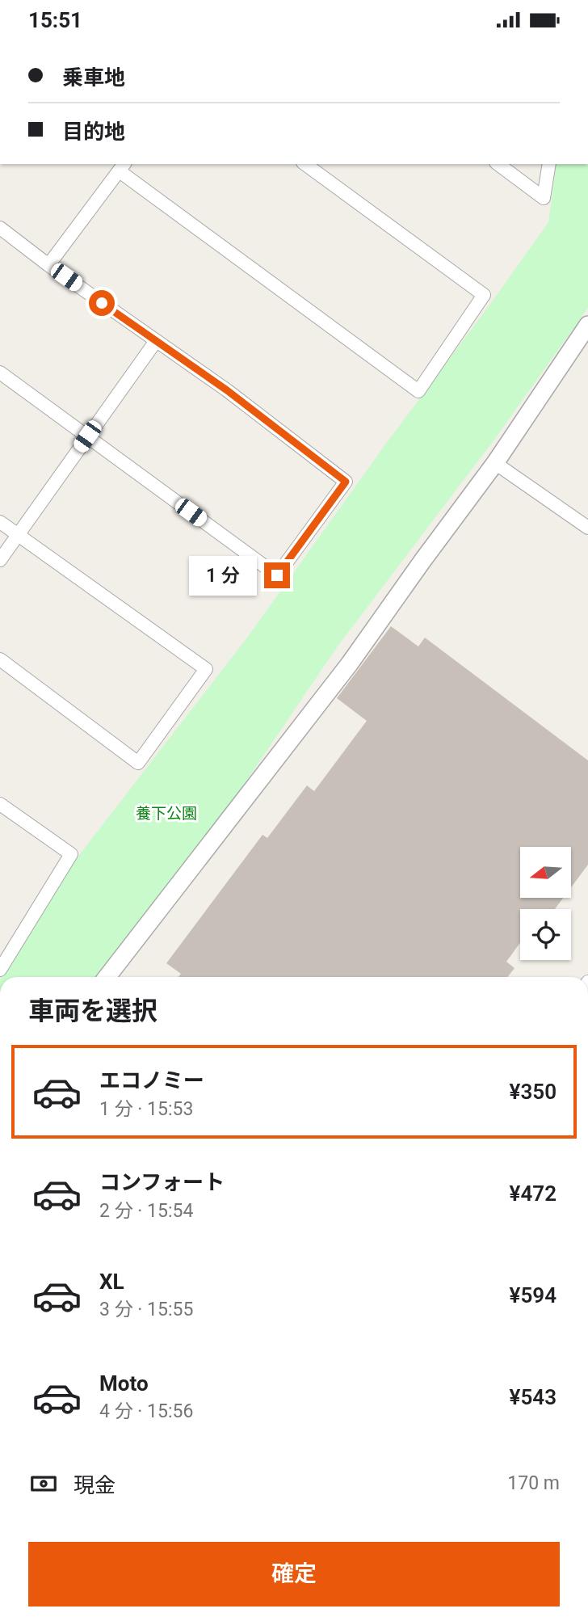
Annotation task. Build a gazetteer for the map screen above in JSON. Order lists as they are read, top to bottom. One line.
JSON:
{"parks":["養下公園"],"north":"left","page":{"status":"15:51","banner":["乗車地","目的地"],"bubble":"1 分","heading":"車両を選択","list":[{"name":"エコノミー","note":"1 分 · 15:53","value":"¥350"},{"name":"コンフォート","note":"2 分 · 15:54","value":"¥472"},{"name":"XL","note":"3 分 · 15:55","value":"¥594"},{"name":"Moto","note":"4 分 · 15:56","value":"¥543"}],"pay":["現金","170 m"],"buttons":"確定"}}
